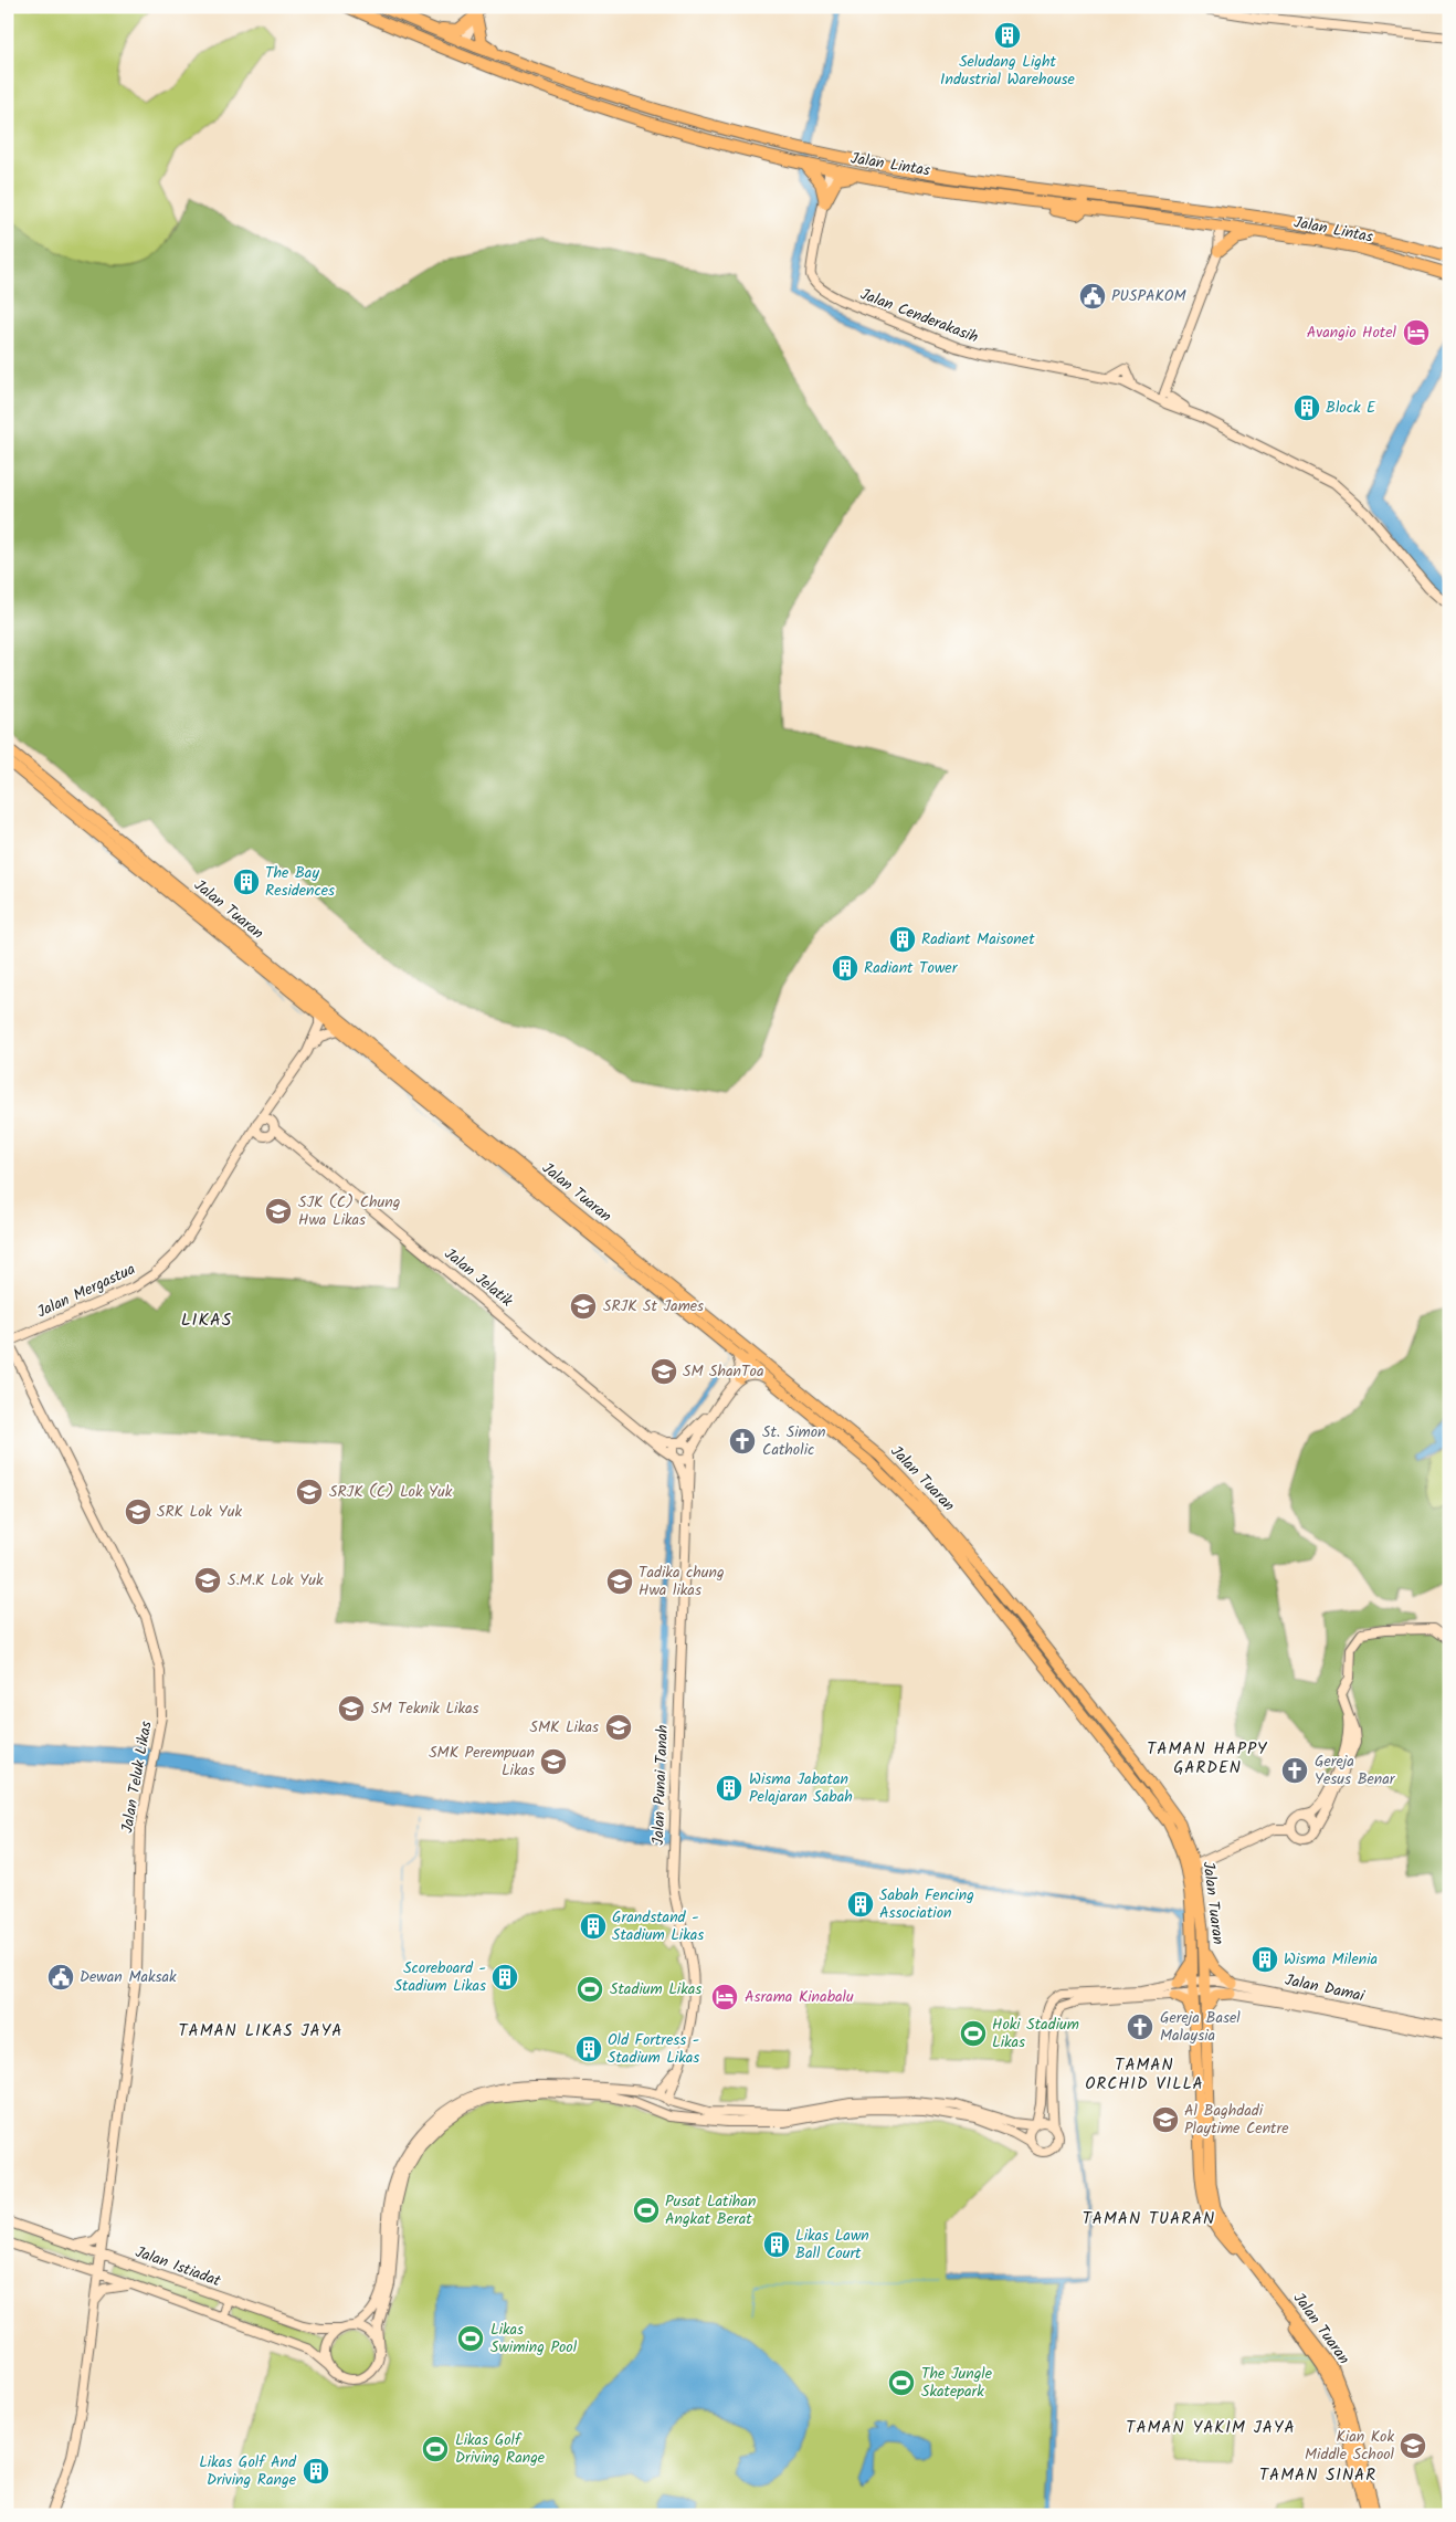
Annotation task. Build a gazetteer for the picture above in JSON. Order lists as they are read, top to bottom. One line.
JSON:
{"streets":{"highway":["Jalan Lintas"],"main road":["Jalan Tuaran"],"street":["Jalan Cenderakasih","Jalan Jelatik","Jalan Mergastua","Jalan Teluk Likas","Jalan Punai Tanah","Jalan Damai","Jalan Istiadat"]},"crossings":[["Jalan Lintas","Jalan Cenderakasih"],["Jalan Tuaran","Jalan Mergastua"],["Jalan Tuaran","Jalan Damai"],["Jalan Jelatik","Jalan Mergastua"],["Jalan Mergastua","Jalan Teluk Likas"],["Jalan Teluk Likas","Jalan Istiadat"]],"districts":["LIKAS","TAMAN HAPPY GARDEN","TAMAN LIKAS JAYA","TAMAN ORCHID VILLA","TAMAN TUARAN","TAMAN YAKIM JAYA","TAMAN SINAR"],"places":{"building":["Seludang Light Industrial Warehouse","Block E","The Bay Residences","Radiant Maisonet","Radiant Tower","Wisma Jabatan Pelajaran Sabah","Sabah Fencing Association","Grandstand - Stadium Likas","Wisma Milenia","Scoreboard - Stadium Likas","Old Fortress - Stadium Likas","Likas Lawn Ball Court","Likas Golf And Driving Range"],"public building":["PUSPAKOM","Dewan Maksak"],"hotel":["Avangio Hotel","Asrama Kinabalu"],"school or university":["SJK (C) Chung Hwa Likas","SRJK St James","SM ShanToa","SRJK (C) Lok Yuk","SRK Lok Yuk","S.M.K Lok Yuk","Tadika chung Hwa likas","SM Teknik Likas","SMK Likas","SMK Perempuan Likas","Al Baghdadi Playtime Centre","Kian Kok Middle School"],"church":["St. Simon Catholic","Gereja Yesus Benar","Gereja Basel Malaysia"],"sports":["Stadium Likas","Hoki Stadium Likas","Pusat Latihan Angkat Berat","Likas Swiming Pool","The Jungle Skatepark","Likas Golf Driving Range"]}}
